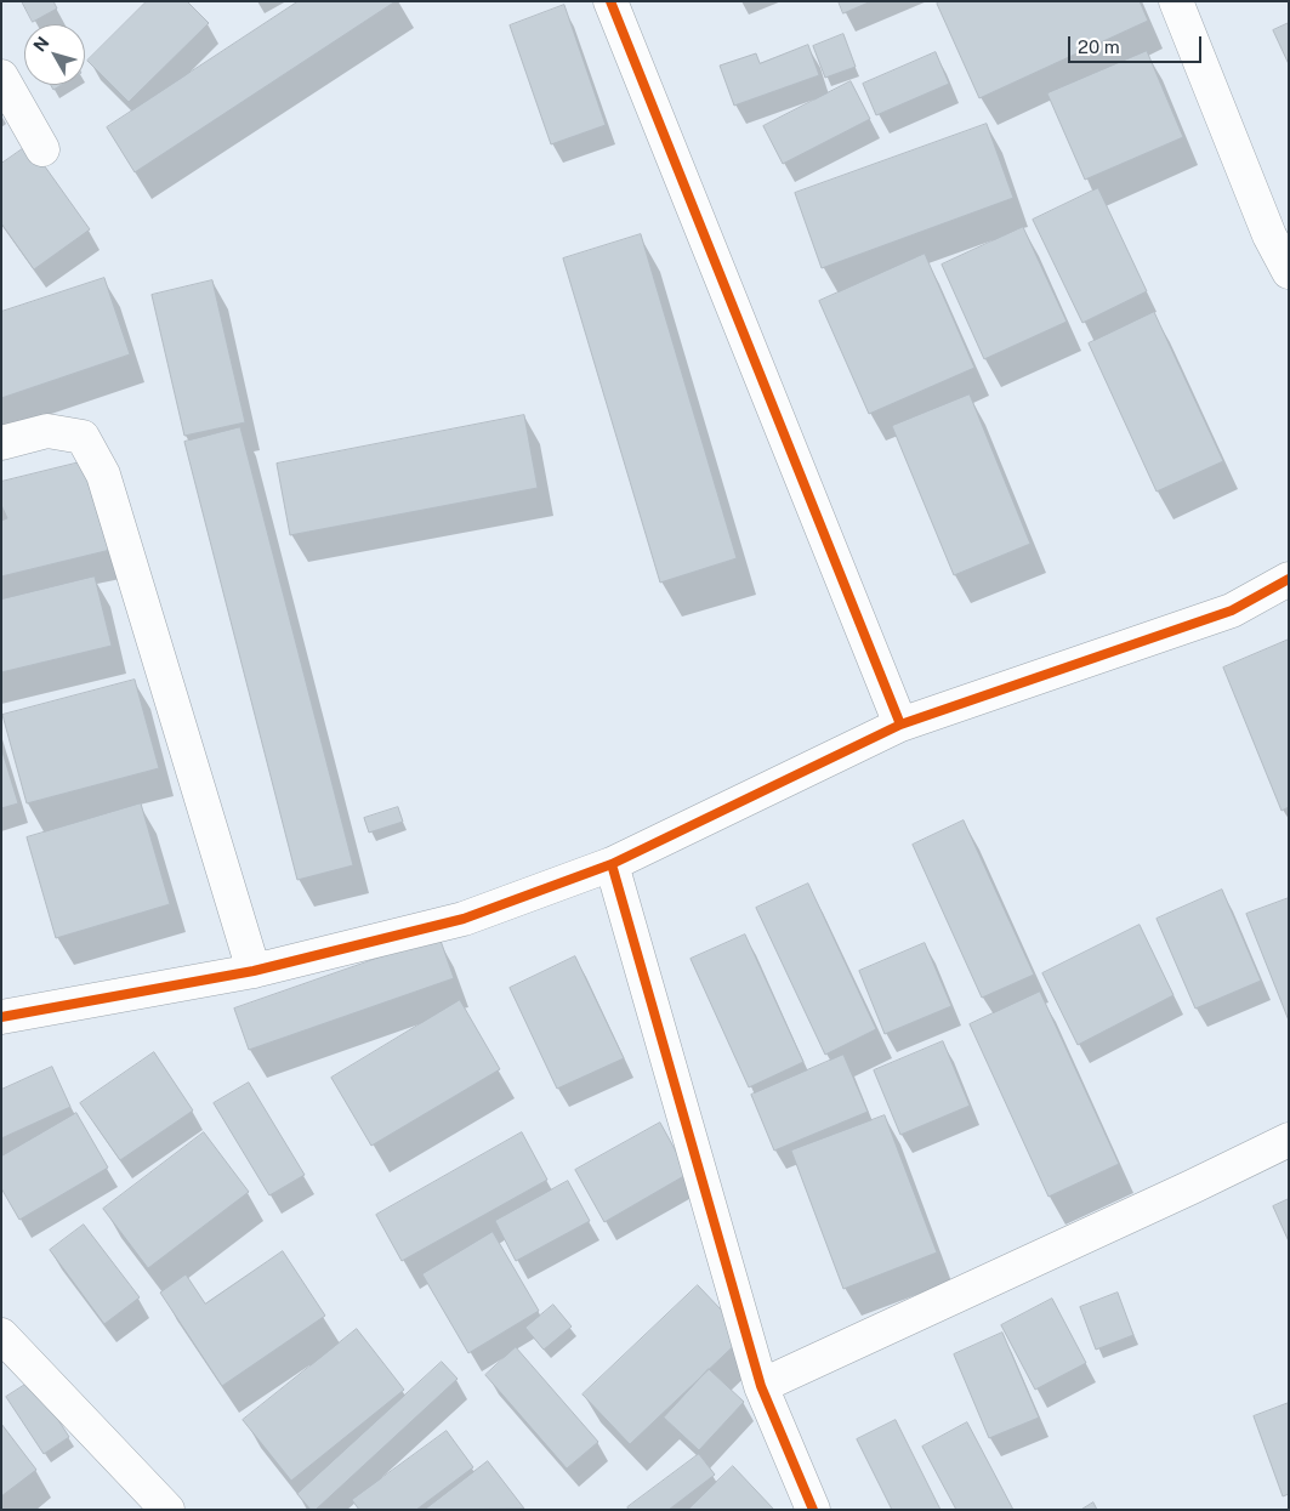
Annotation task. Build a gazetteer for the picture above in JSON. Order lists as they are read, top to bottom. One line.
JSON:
{"scale_bar":"20 m","north":"top left"}
